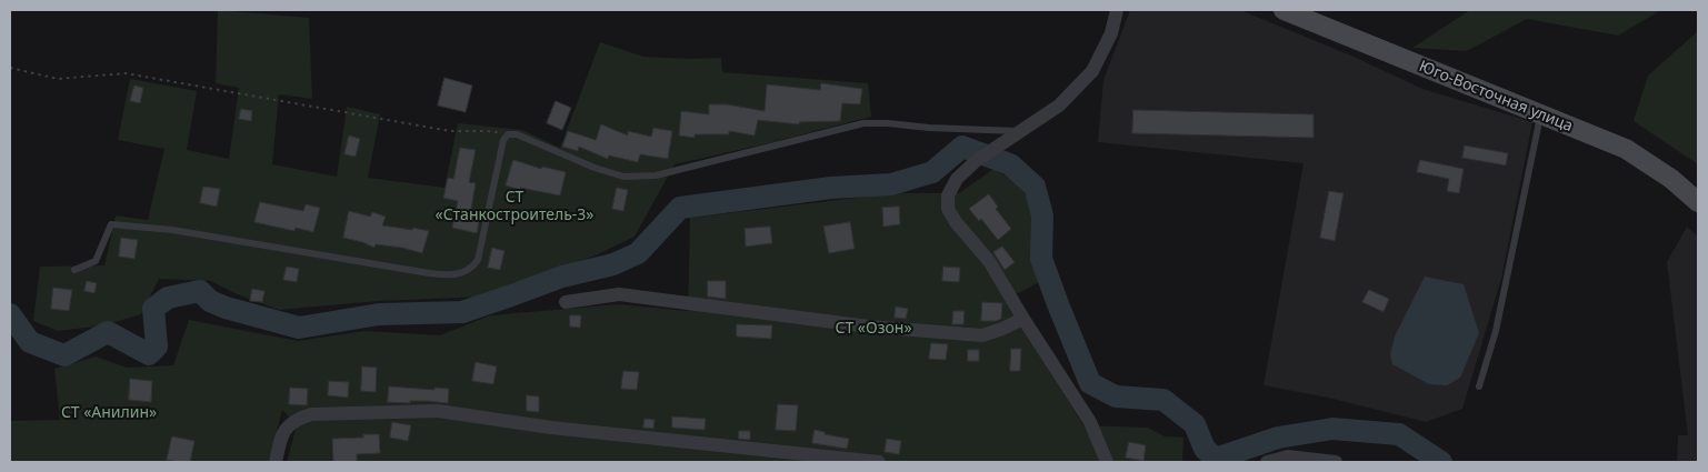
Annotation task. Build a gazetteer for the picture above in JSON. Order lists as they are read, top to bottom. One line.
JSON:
{"streets":{"street":["Юго-Восточная улица"]},"parks":["СТ «Станкостроитель-3»","СТ «Озон»","СТ «Анилин»"]}
